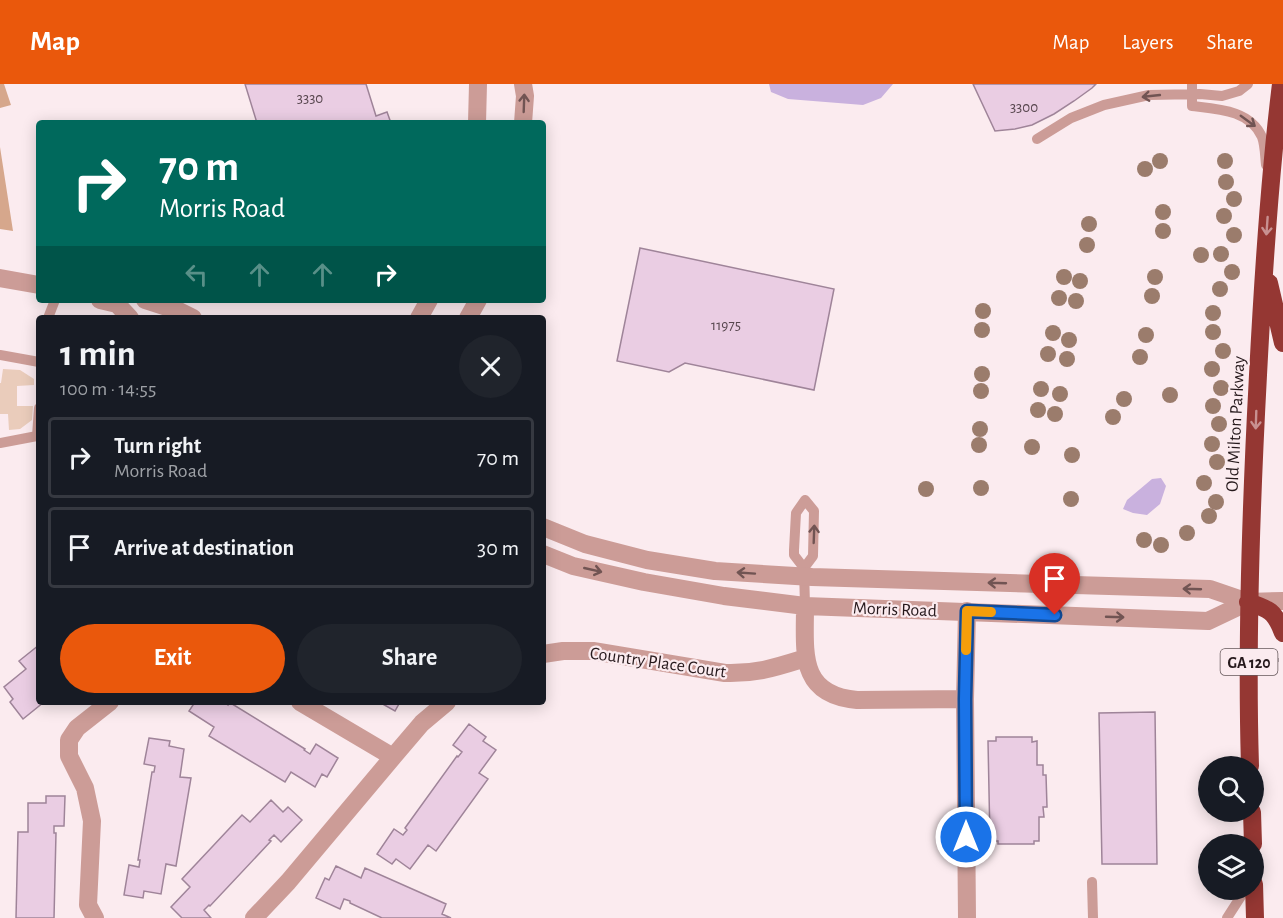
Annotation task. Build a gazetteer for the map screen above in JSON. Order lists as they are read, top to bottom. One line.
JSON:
{"streets":{"highway":["Old Milton Parkway","GA 120"],"street":["Morris Road","Country Place Court"]},"crossings":[["Old Milton Parkway","Morris Road"]],"one_way":["Old Milton Parkway"],"house_numbers":["3330","3300","11975"],"page":{"header":"Map","nav":["Map","Layers","Share"],"turn":["70 m","Morris Road"],"heading":["1 min","100 m · 14:55"],"list":[{"name":"Turn right","note":"Morris Road","value":"70 m"},{"name":"Arrive at destination","value":"30 m"}],"buttons":["Exit","Share"]}}
